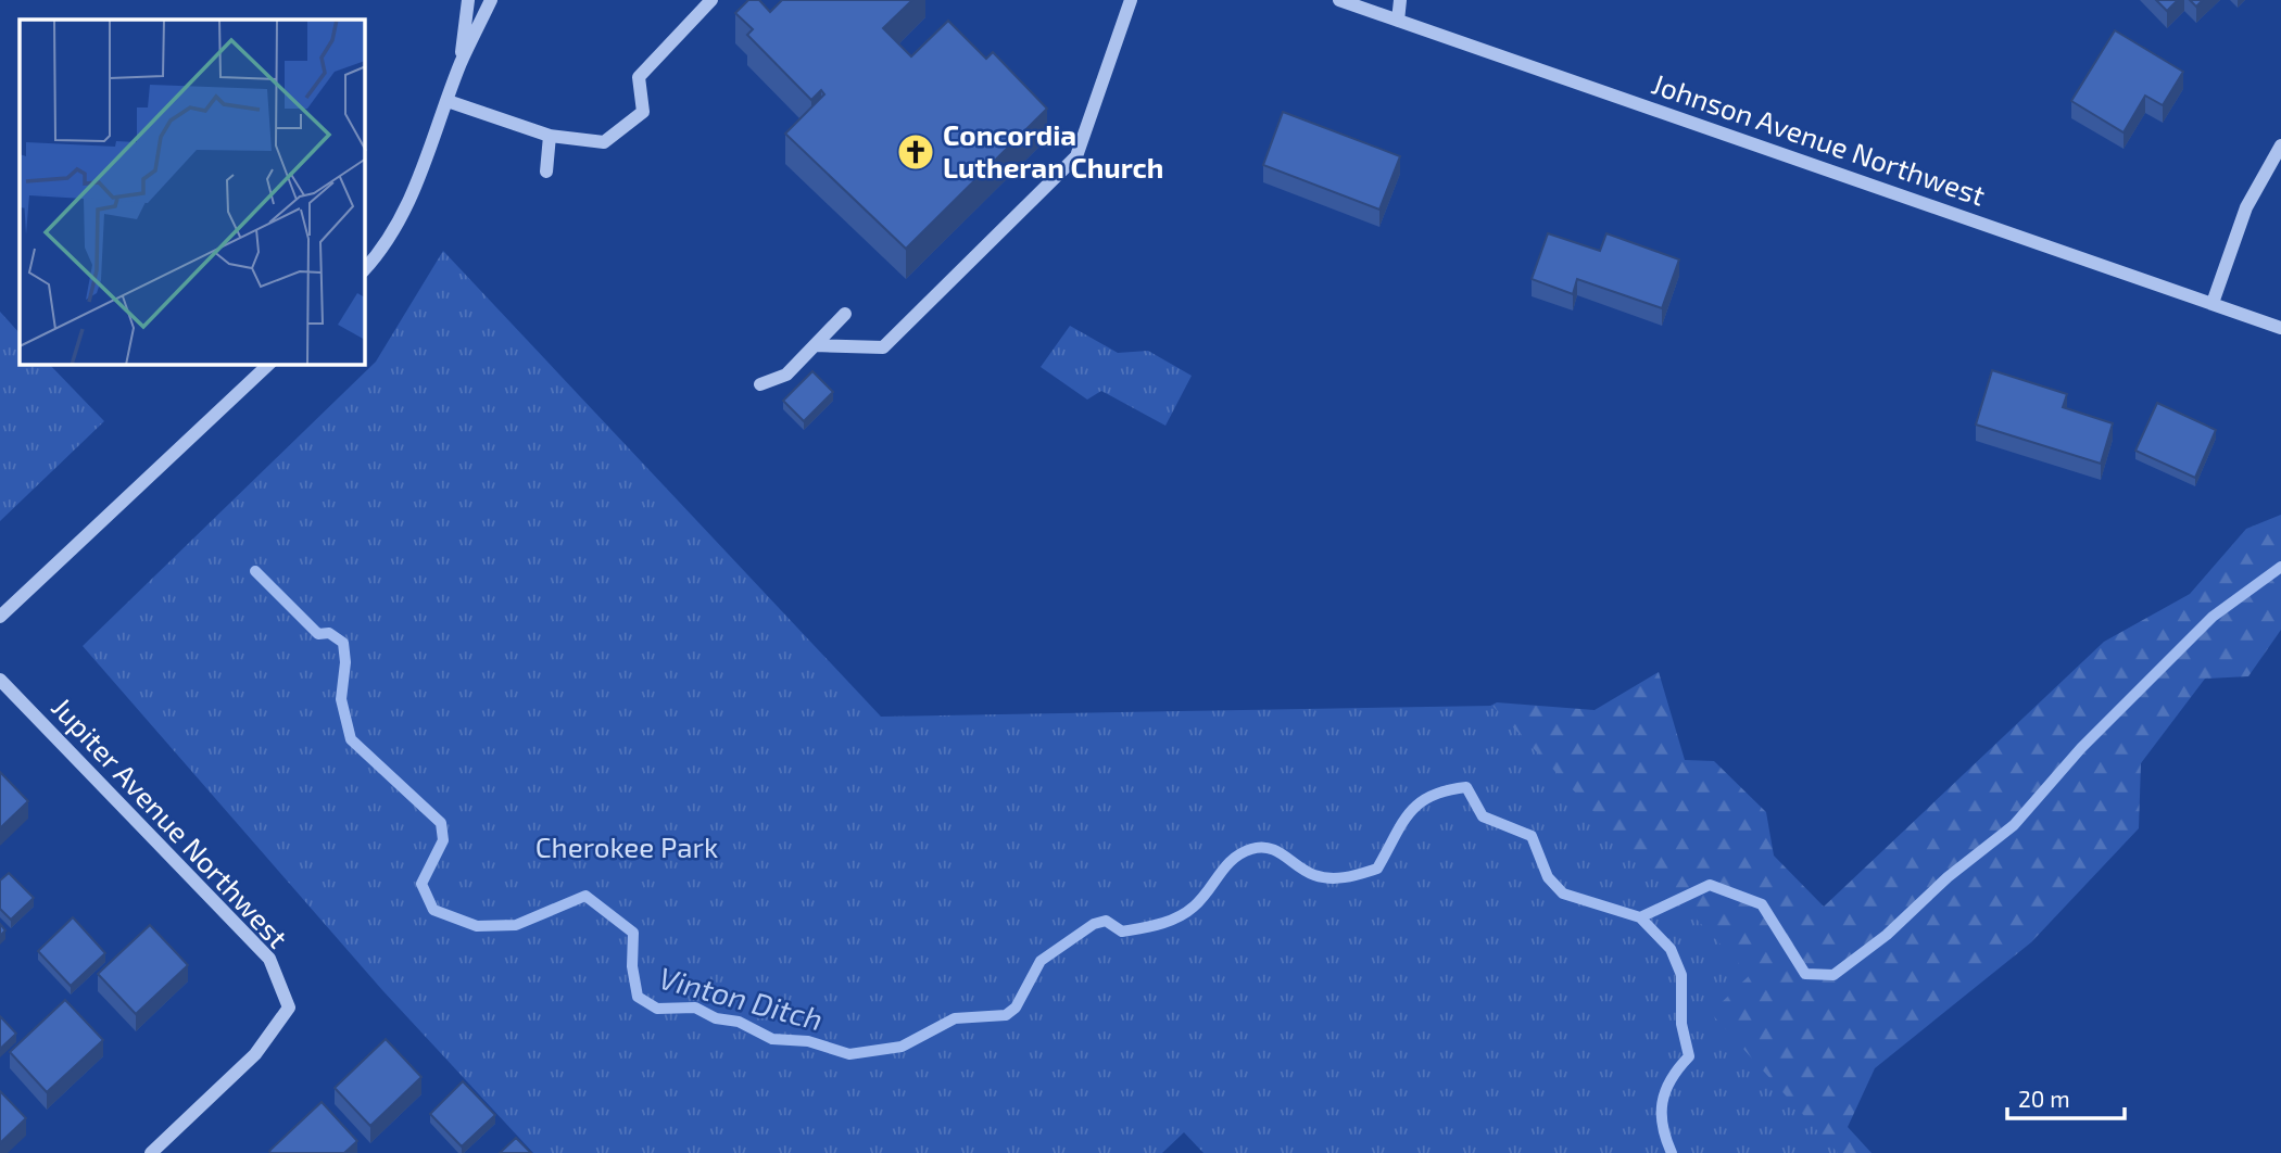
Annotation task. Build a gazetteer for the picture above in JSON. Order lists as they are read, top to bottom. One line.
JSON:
{"streets":{"street":["Johnson Avenue Northwest","Jupiter Avenue Northwest"]},"water":["Vinton Ditch"],"parks":["Cherokee Park"],"places":{"church":["Concordia Lutheran Church"]},"scale_bar":"20 m"}
